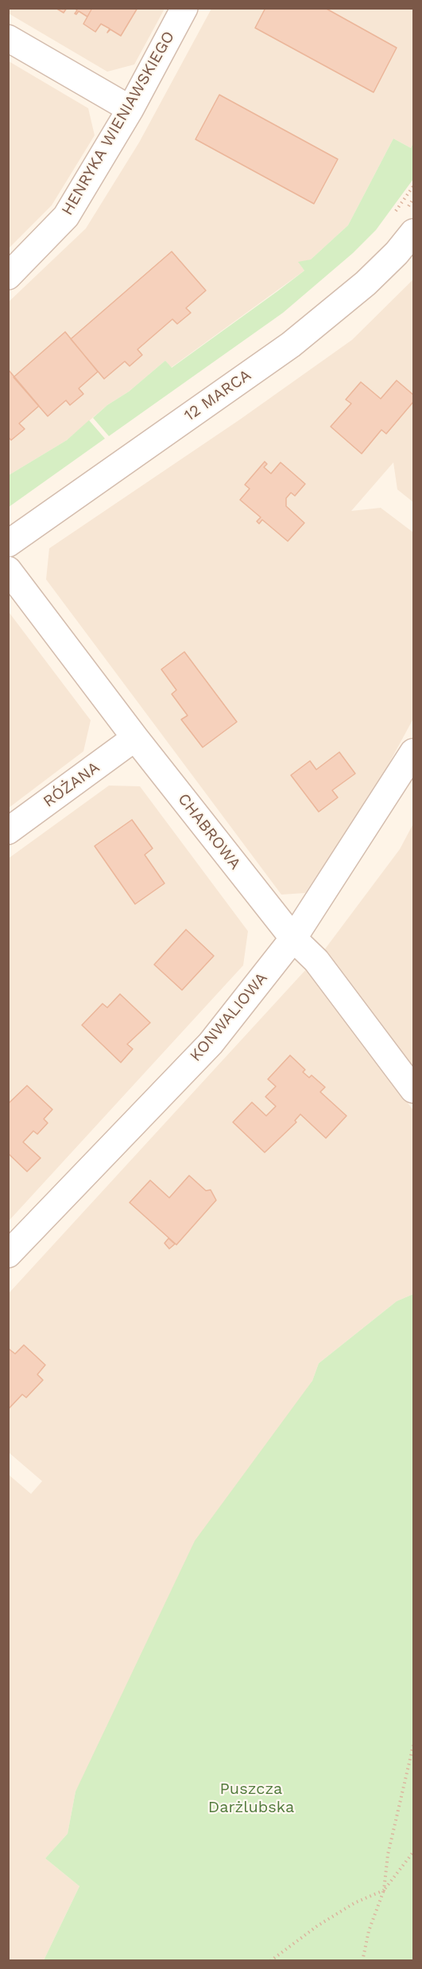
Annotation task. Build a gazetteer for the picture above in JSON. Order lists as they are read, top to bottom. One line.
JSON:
{"streets":{"street":["HENRYKA WIENIAWSKIEGO","12 MARCA","RÓŻANA","CHABROWA","KONWALIOWA"]},"crossings":[["RÓŻANA","CHABROWA"],["CHABROWA","KONWALIOWA"]],"parks":["Puszcza Darżlubska"]}
